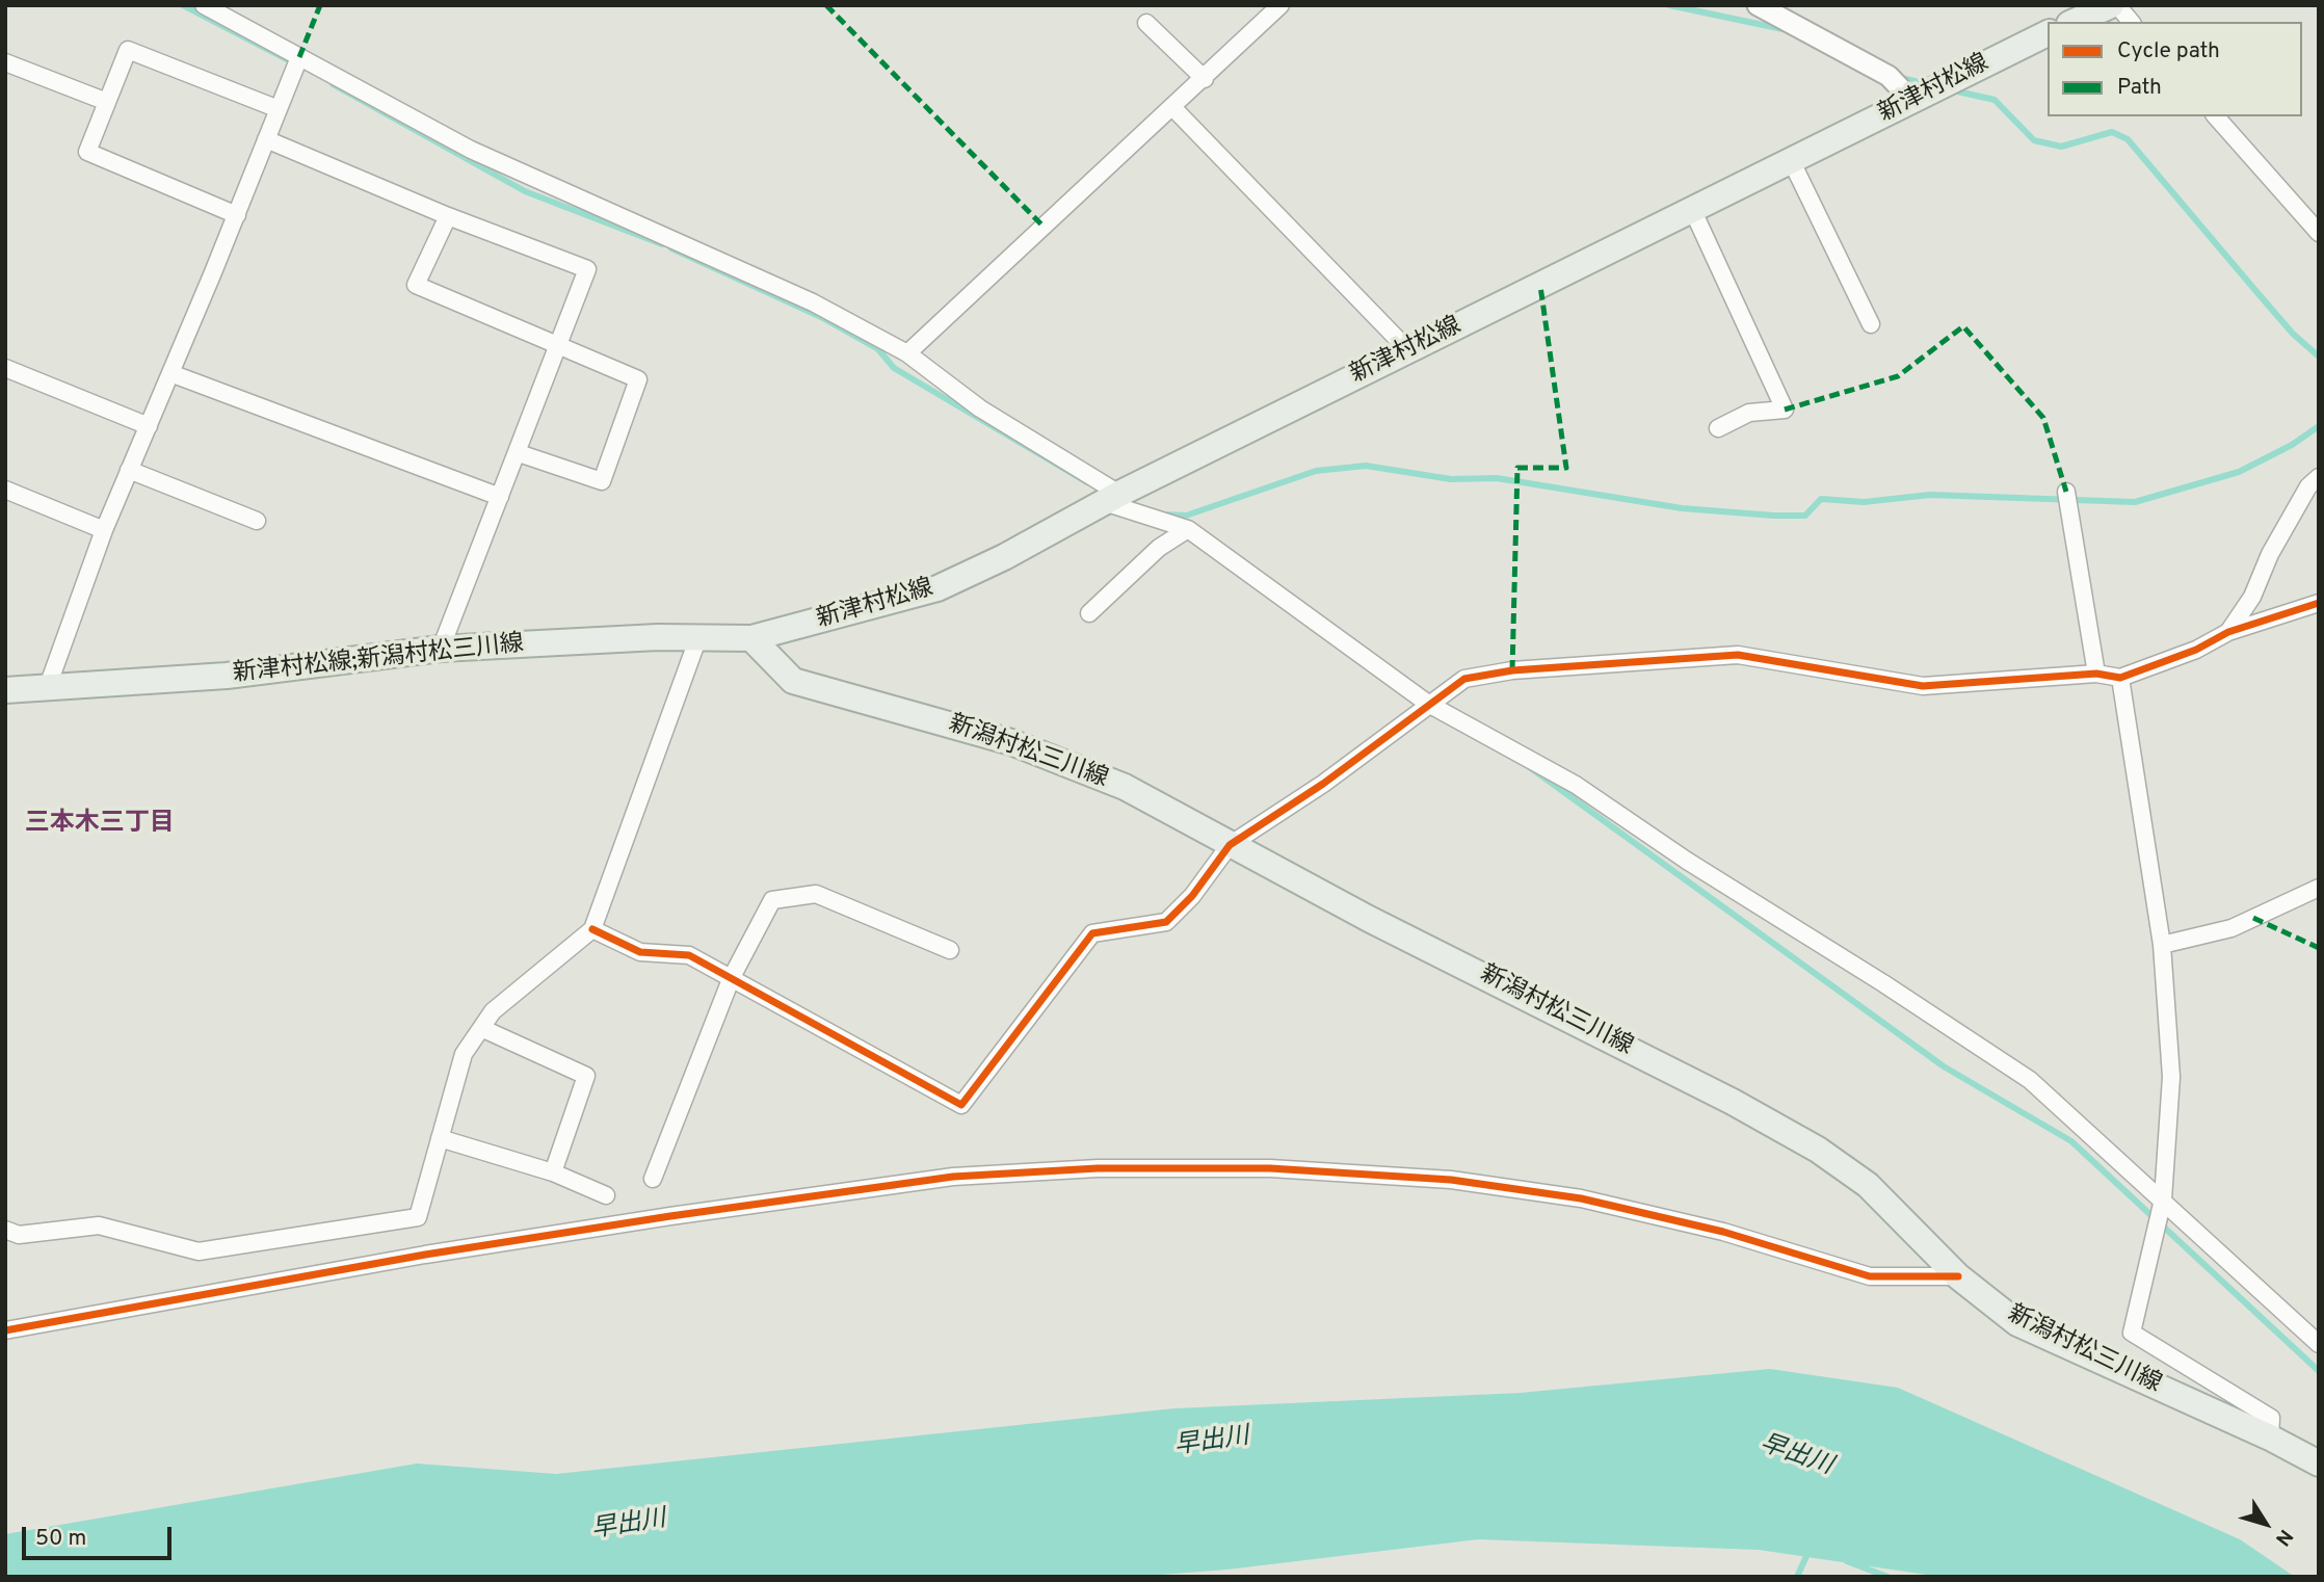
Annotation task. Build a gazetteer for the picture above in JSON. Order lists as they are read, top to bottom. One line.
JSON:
{"streets":{"main road":["新津村松線","新津村松線;新潟村松三川線","新潟村松三川線"]},"crossings":[["新津村松線","新津村松線;新潟村松三川線"],["新津村松線","新潟村松三川線"],["新津村松線;新潟村松三川線","新潟村松三川線"]],"districts":["三本木三丁目"],"water":["早出川"],"legend":["Cycle path","Path"],"scale_bar":"50 m","north":"bottom right"}
